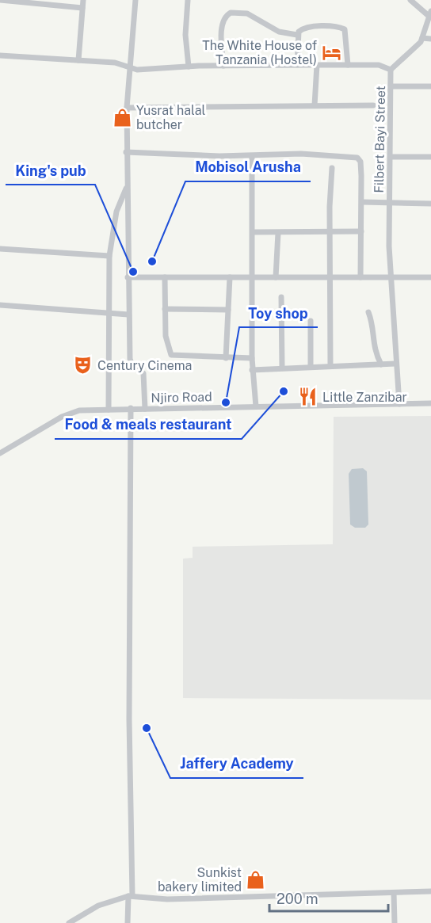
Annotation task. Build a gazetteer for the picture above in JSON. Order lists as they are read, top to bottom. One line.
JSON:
{"streets":{"street":["Filbert Bayi Street","Njiro Road"]},"crossings":[["Filbert Bayi Street","Njiro Road"]],"places":{"hotel":["The White House of Tanzania (Hostel)"],"shop":["Yusrat halal butcher","Sunkist bakery limited"],"other":["Mobisol Arusha","King's pub","Food & meals restaurant","Toy shop","Jaffery Academy"],"theatre":["Century Cinema"],"restaurant":["Little Zanzibar"]},"scale_bar":"200 m"}
